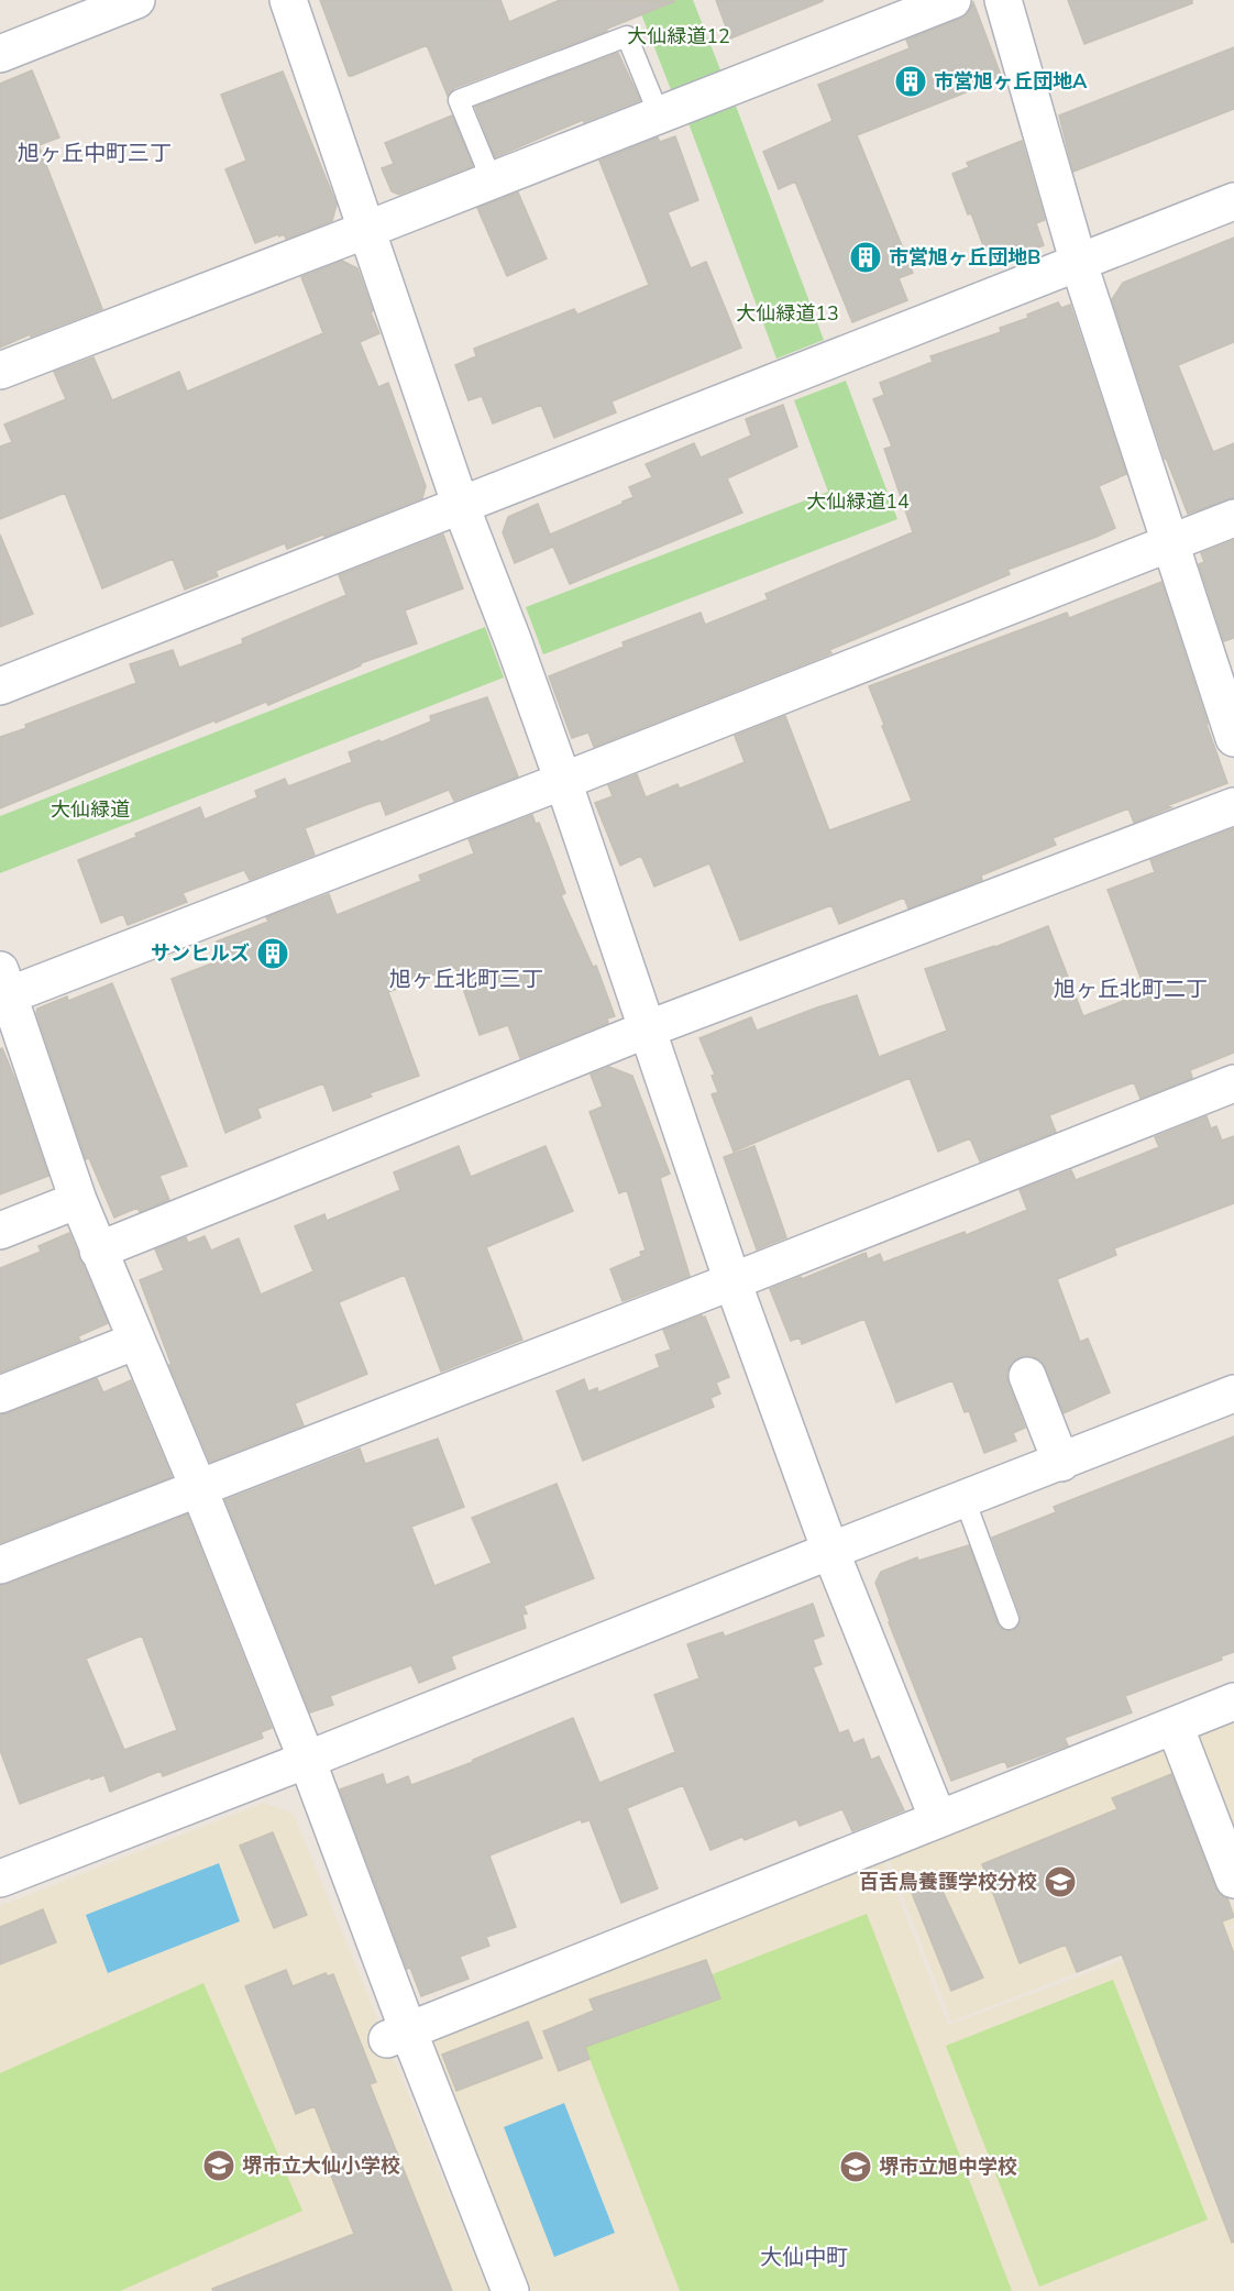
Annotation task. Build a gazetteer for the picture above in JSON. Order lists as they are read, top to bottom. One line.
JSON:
{"districts":["旭ヶ丘中町三丁","旭ヶ丘北町三丁","旭ヶ丘北町二丁","大仙中町"],"parks":["大仙緑道12","大仙緑道13","大仙緑道14","大仙緑道"],"places":{"building":["市営旭ヶ丘団地A","市営旭ヶ丘団地B","サンヒルズ"],"school or university":["百舌鳥養護学校分校","堺市立大仙小学校","堺市立旭中学校"]}}
